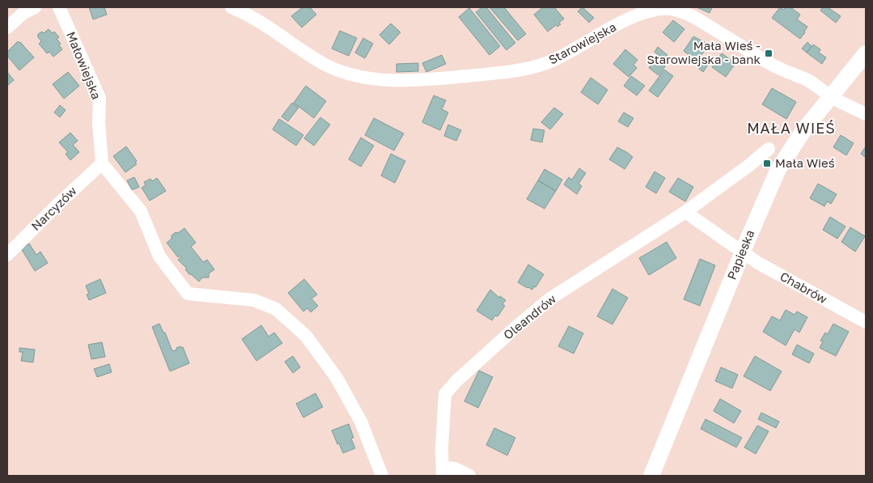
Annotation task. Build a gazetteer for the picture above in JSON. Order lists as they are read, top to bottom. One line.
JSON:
{"streets":{"street":["Starowiejska","Małowiejska","Narcyzów","Papieska","Chabrów","Oleandrów"]},"crossings":[["Starowiejska","Papieska"],["Małowiejska","Narcyzów"],["Papieska","Chabrów"]],"districts":["MAŁA WIEŚ"],"places":{"transit":["Mała Wieś - Starowiejska - bank","Mała Wieś"]}}
